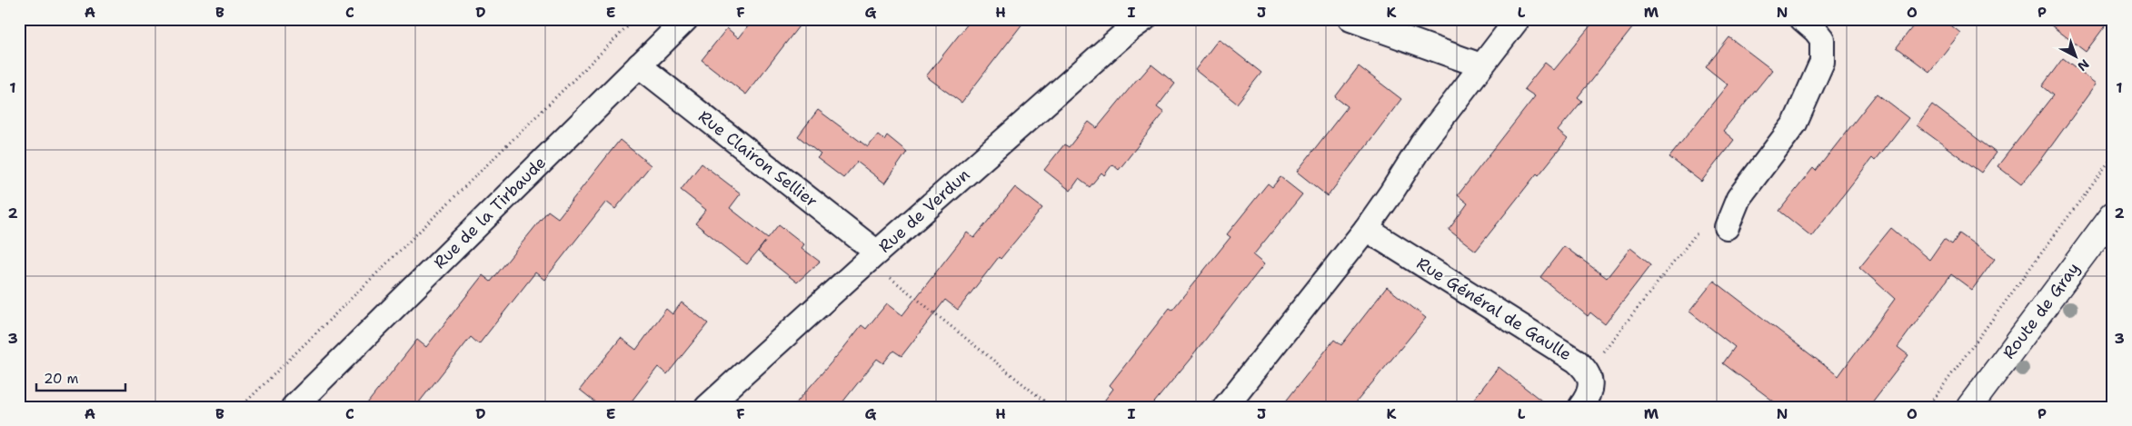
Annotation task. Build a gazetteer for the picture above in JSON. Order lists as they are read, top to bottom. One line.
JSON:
{"streets":{"main road":["Route de Gray"],"street":["Rue Clairon Sellier","Rue de Verdun","Rue de la Tirbaude","Rue Général de Gaulle"]},"crossings":[["Rue Clairon Sellier","Rue de Verdun"],["Rue Clairon Sellier","Rue de la Tirbaude"]],"scale_bar":"20 m","north":"bottom right","grid":{"columns":["A","B","C","D","E","F","G","H","I","J","K","L","M","N","O","P"],"rows":["1","2","3"]}}
